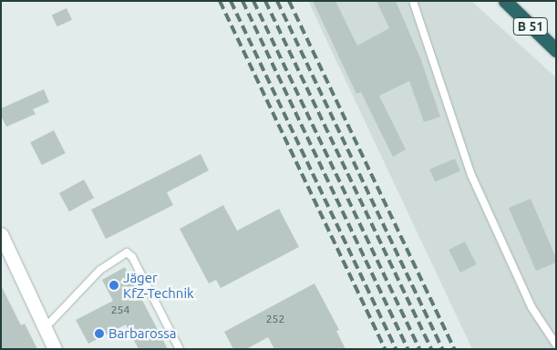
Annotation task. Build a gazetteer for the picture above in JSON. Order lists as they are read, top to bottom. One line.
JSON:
{"streets":{"highway":["B 51"]},"places":["Jäger KfZ-Technik","Barbarossa"],"house_numbers":["254","252"]}
